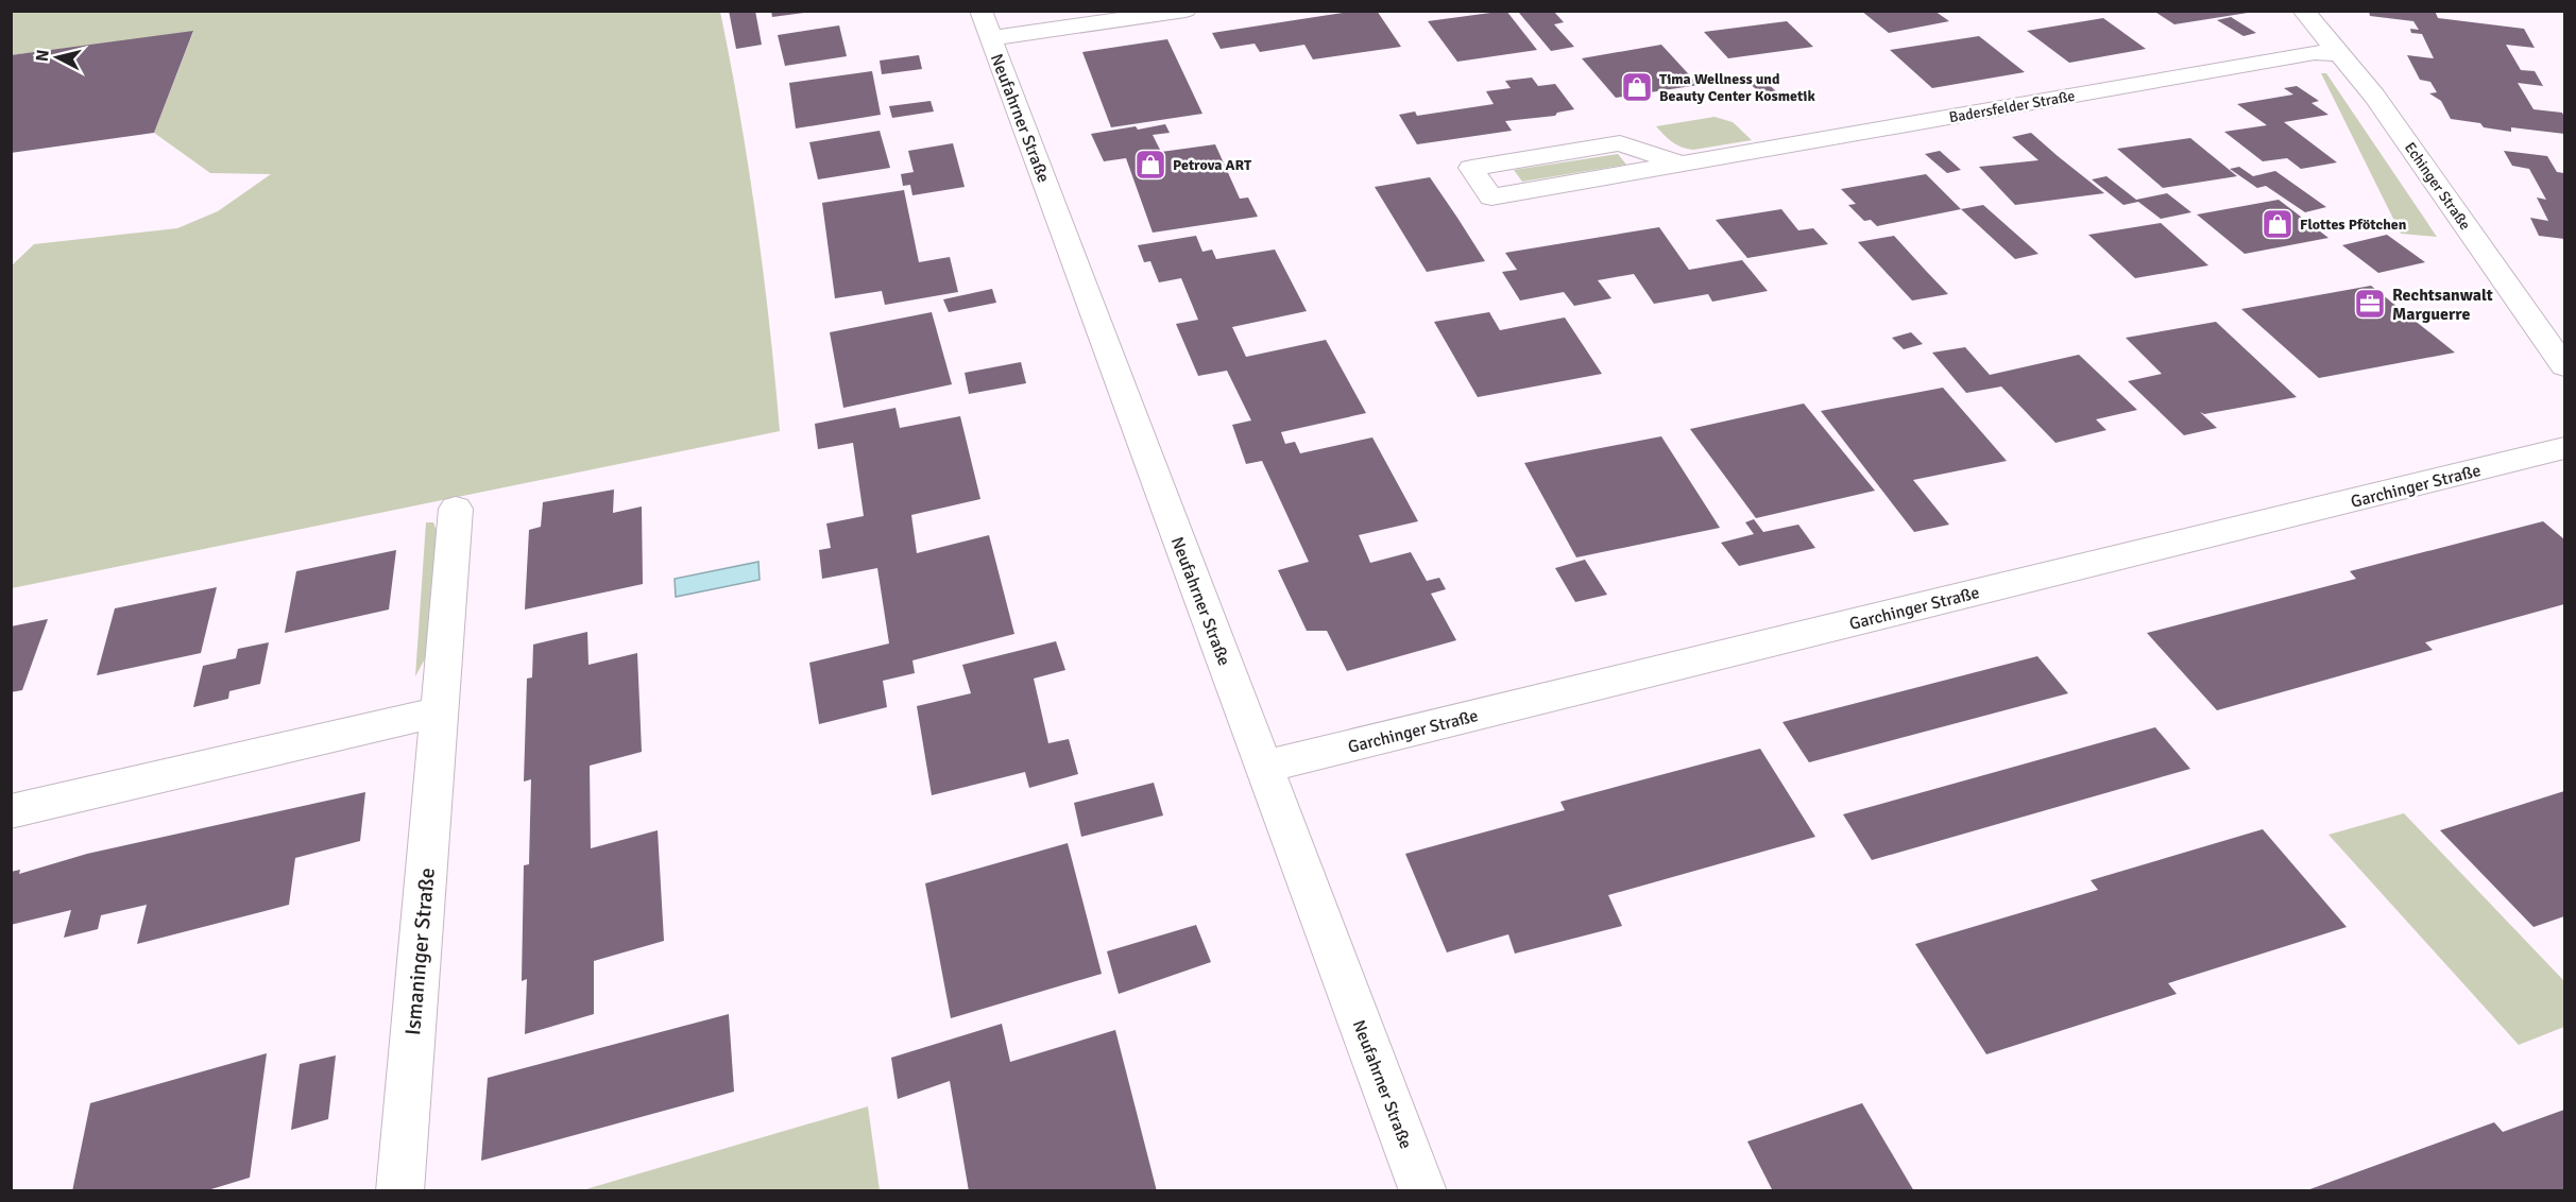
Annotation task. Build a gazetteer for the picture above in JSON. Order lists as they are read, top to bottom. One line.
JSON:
{"streets":{"street":["Badersfelder Straße","Neufahrner Straße","Echinger Straße","Garchinger Straße","Ismaninger Straße"]},"crossings":[["Badersfelder Straße","Echinger Straße"],["Neufahrner Straße","Garchinger Straße"]],"places":{"shop":["Tima Wellness und Beauty Center Kosmetik","Petrova ART","Flottes Pfötchen"],"office":["Rechtsanwalt Marguerre"]},"north":"left"}
